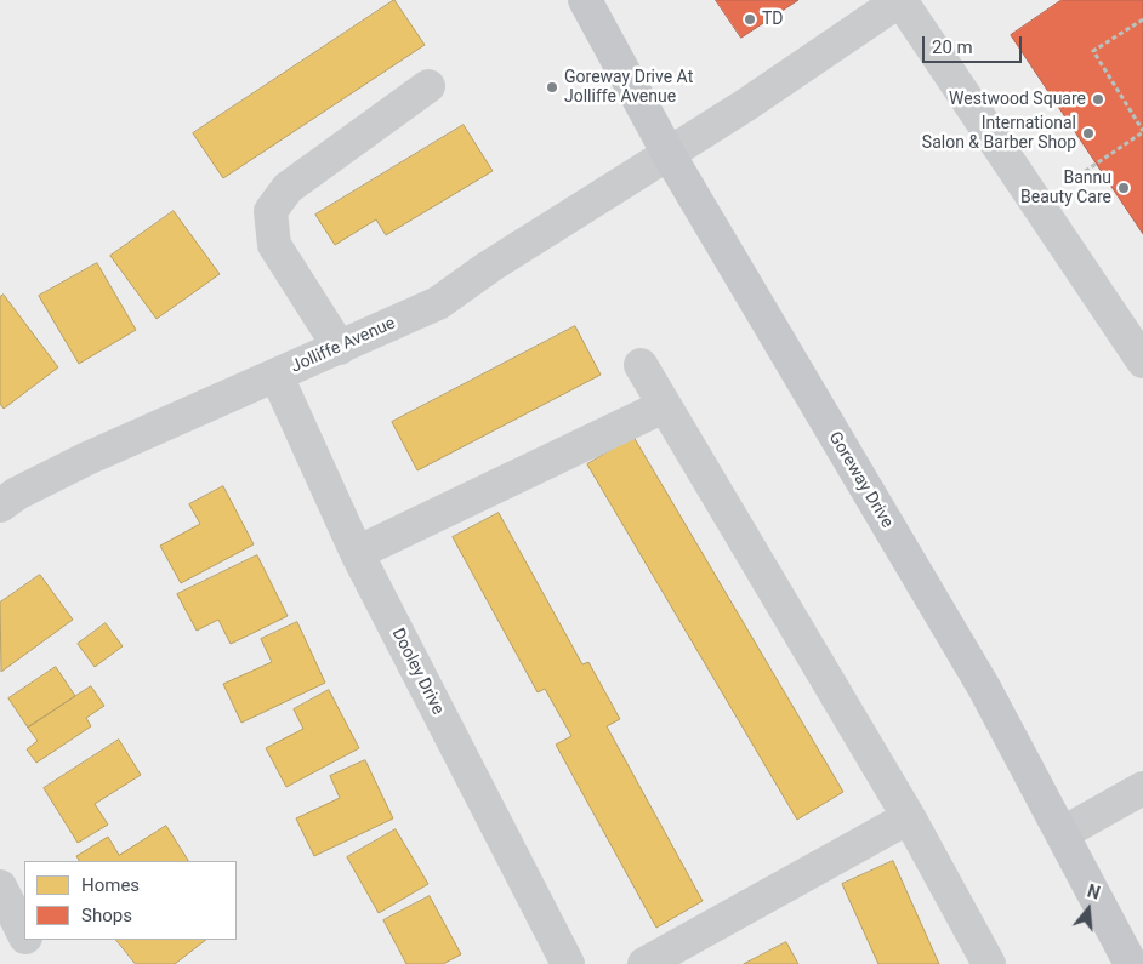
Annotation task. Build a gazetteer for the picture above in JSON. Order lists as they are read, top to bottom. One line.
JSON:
{"streets":{"main road":["Goreway Drive"],"street":["Jolliffe Avenue","Dooley Drive"]},"crossings":[["Jolliffe Avenue","Goreway Drive"],["Jolliffe Avenue","Dooley Drive"]],"places":["TD","Goreway Drive At Jolliffe Avenue","Westwood Square","International Salon & Barber Shop","Bannu Beauty Care"],"legend":["Homes","Shops"],"scale_bar":"20 m","north":"top"}
